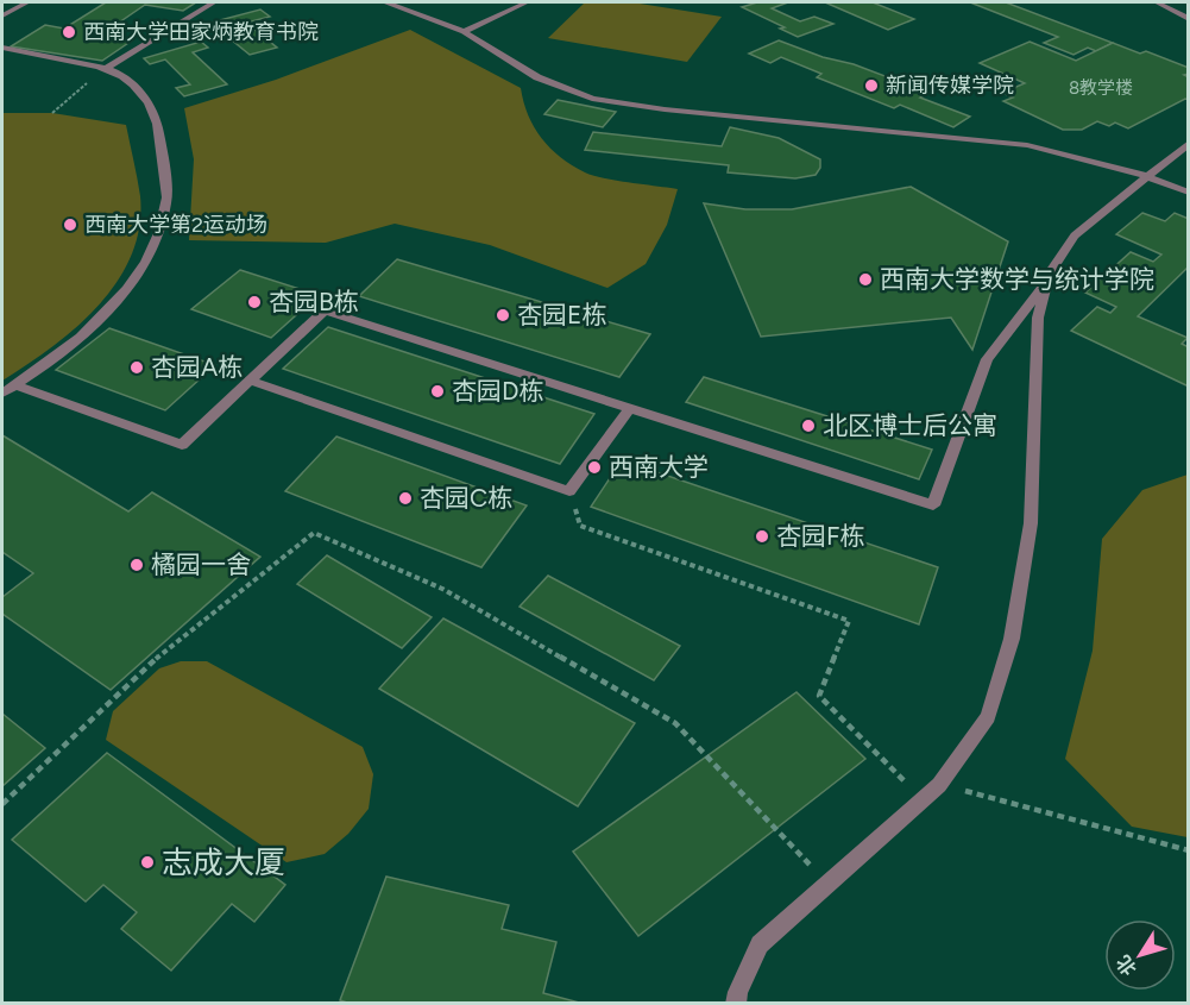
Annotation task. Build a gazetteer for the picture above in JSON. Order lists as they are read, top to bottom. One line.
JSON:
{"places":["西南大学田家炳教育书院","新闻传媒学院","西南大学第2运动场","西南大学数学与统计学院","杏园B栋","杏园E栋","杏园A栋","杏园D栋","北区博士后公寓","西南大学","杏园C栋","杏园F栋","橘园一舍","志成大厦"],"house_numbers":["8教学楼"],"north":"bottom left"}
